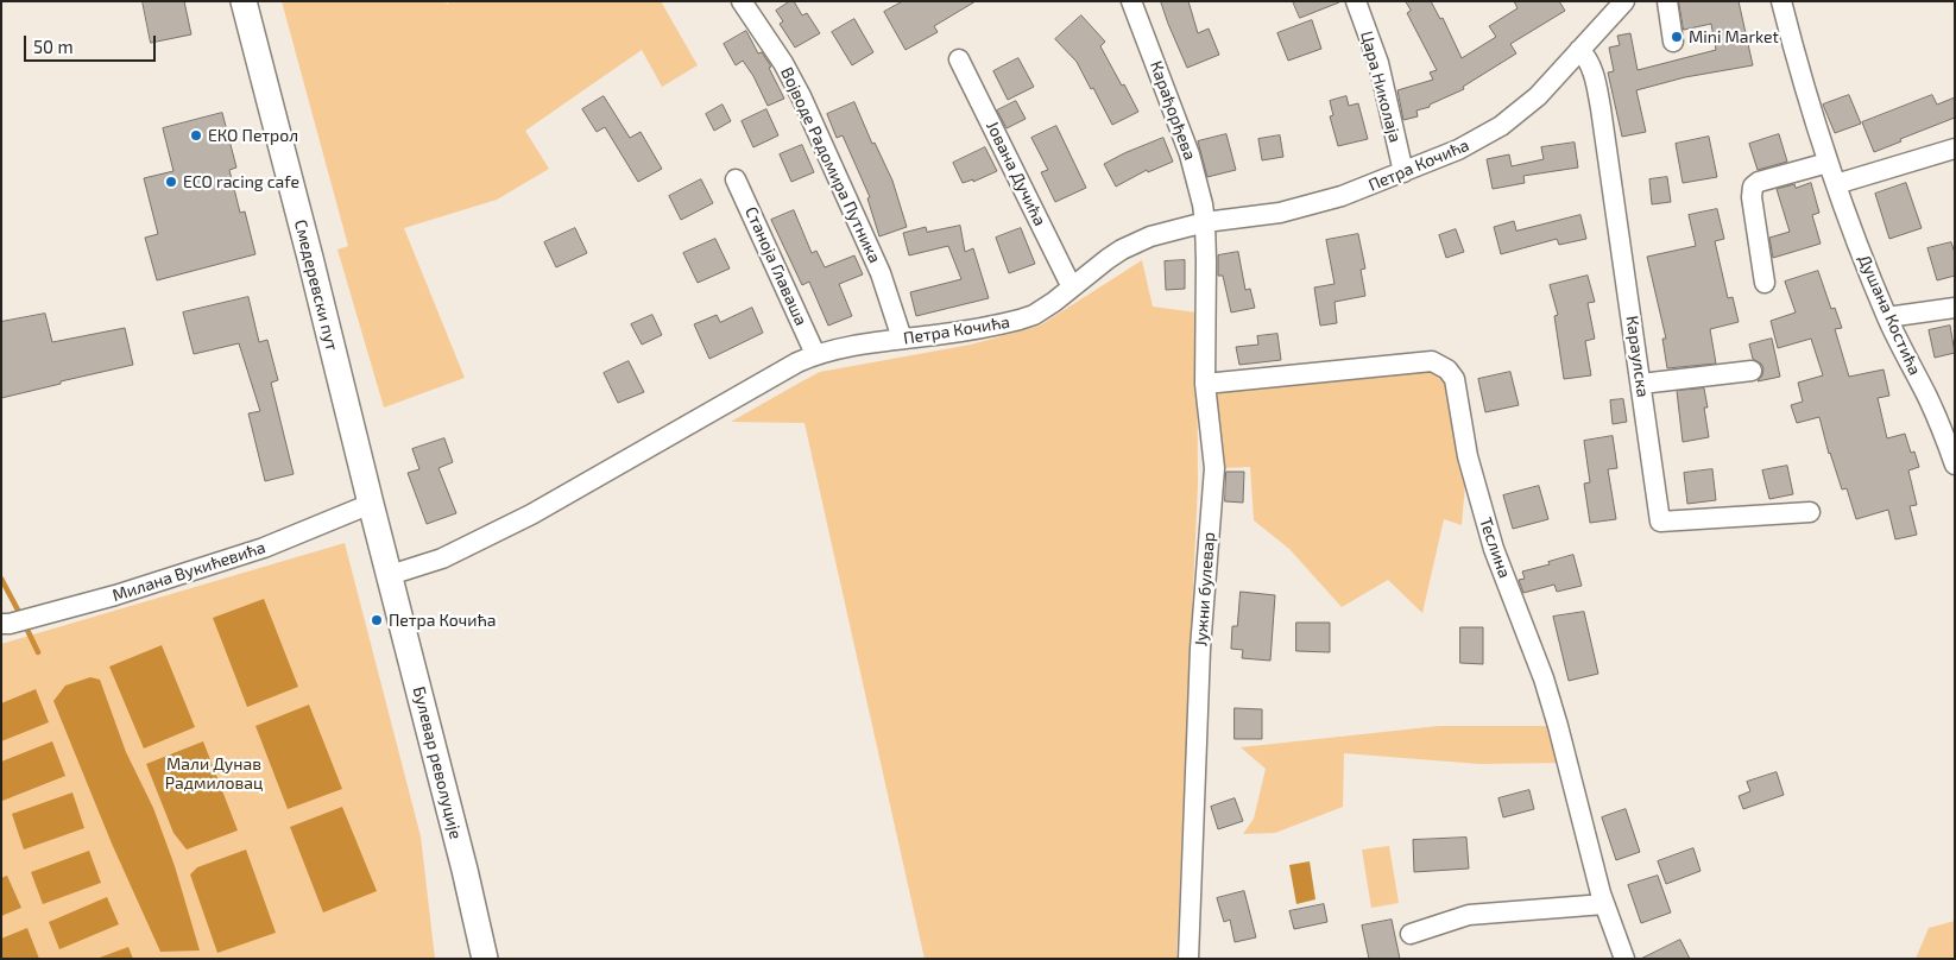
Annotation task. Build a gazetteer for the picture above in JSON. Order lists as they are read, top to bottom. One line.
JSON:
{"streets":{"main road":["Смедеревски пут","Булевар револуције"],"street":["Цара Николаја","Карађорђева","Војводе Радомира Путника","Петра Кочића","Јована Дучића","Станоја Главаша","Душана Костића","Караулска","Теслина","Милана Вукићевића","Јужни булевар"]},"crossings":[["Цара Николаја","Петра Кочића"],["Карађорђева","Петра Кочића"],["Карађорђева","Јужни булевар"],["Војводе Радомира Путника","Петра Кочића"],["Петра Кочића","Јована Дучића"],["Петра Кочића","Станоја Главаша"],["Петра Кочића","Смедеревски пут"],["Петра Кочића","Караулска"],["Петра Кочића","Јужни булевар"],["Петра Кочића","Булевар револуције"],["Смедеревски пут","Милана Вукићевића"],["Смедеревски пут","Булевар револуције"],["Теслина","Јужни булевар"]],"parks":["Мали Дунав Радмиловац"],"places":["Mini Market","ЕКО Петрол","ECO racing cafe","Петра Кочића"],"scale_bar":"50 m"}
